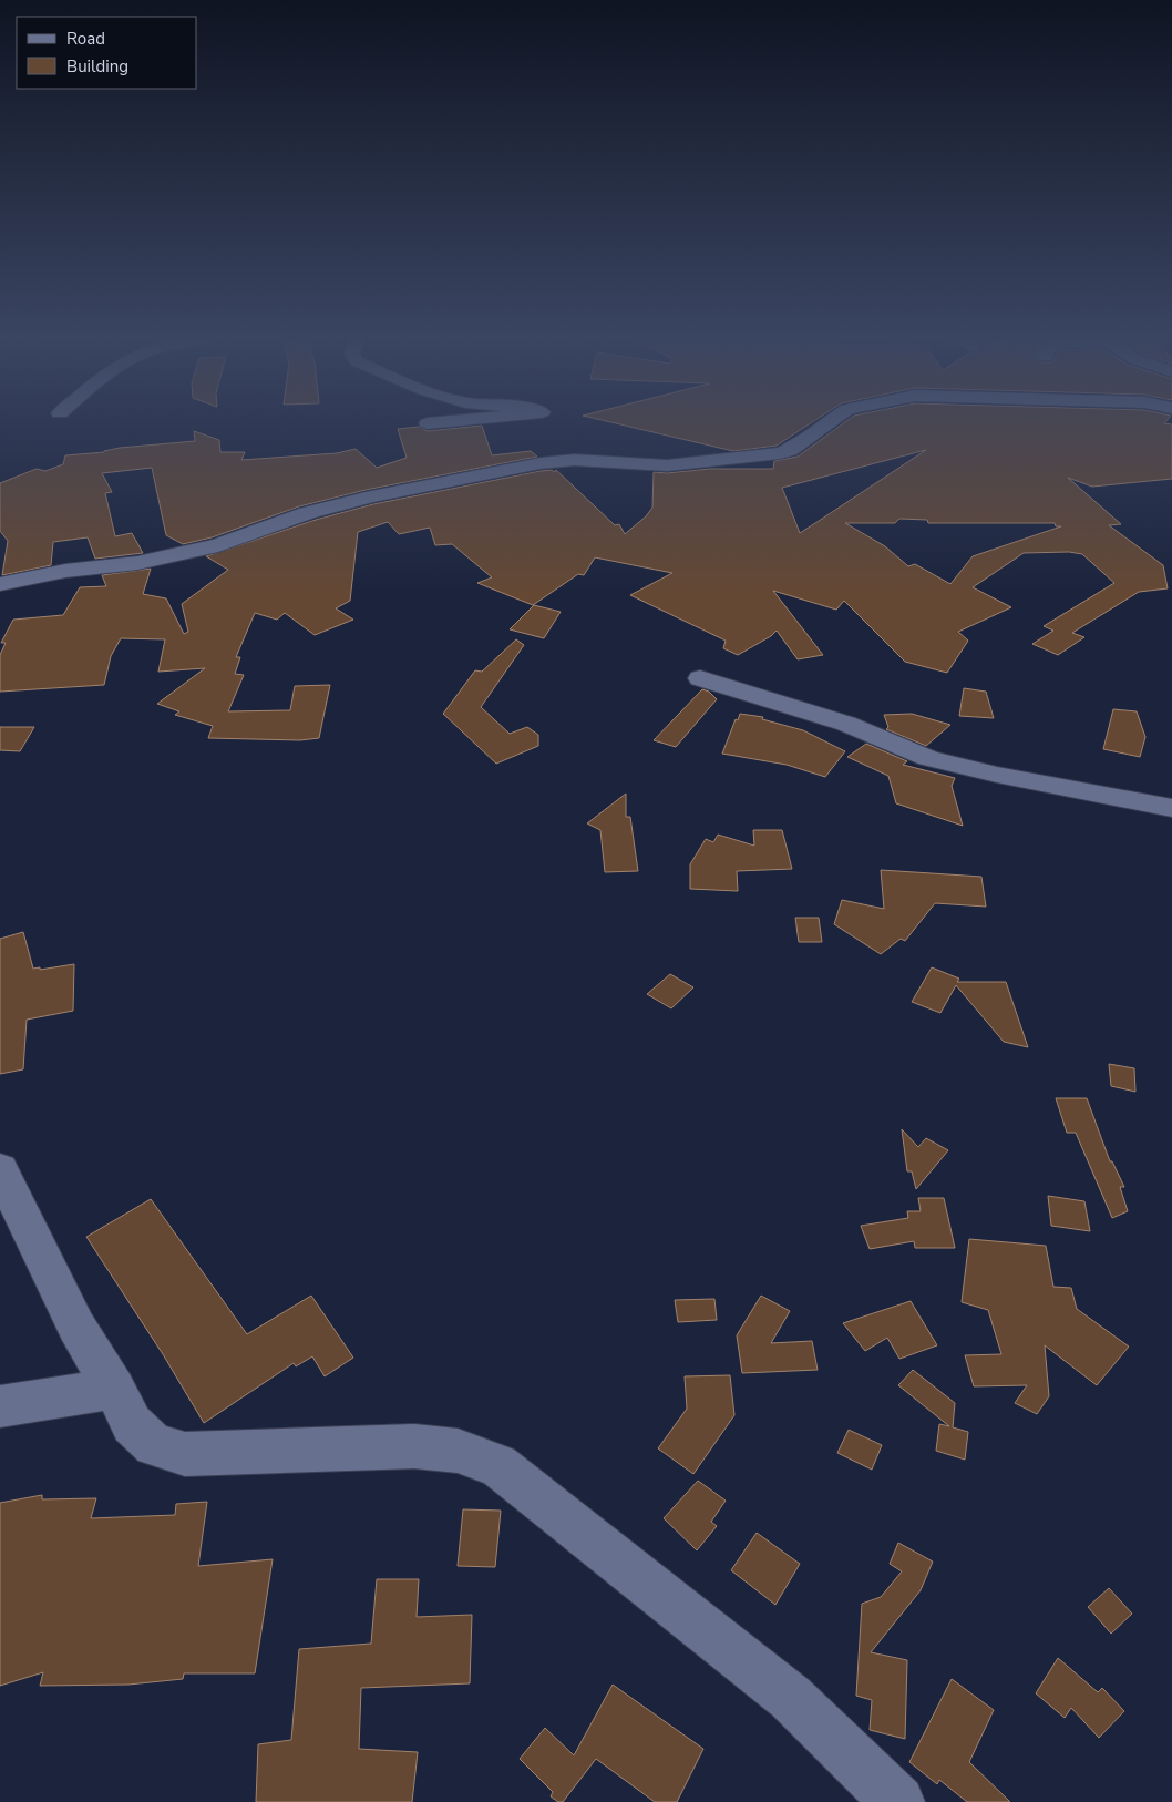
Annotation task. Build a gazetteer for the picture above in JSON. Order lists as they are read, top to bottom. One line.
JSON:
{"legend":["Road","Building"]}
